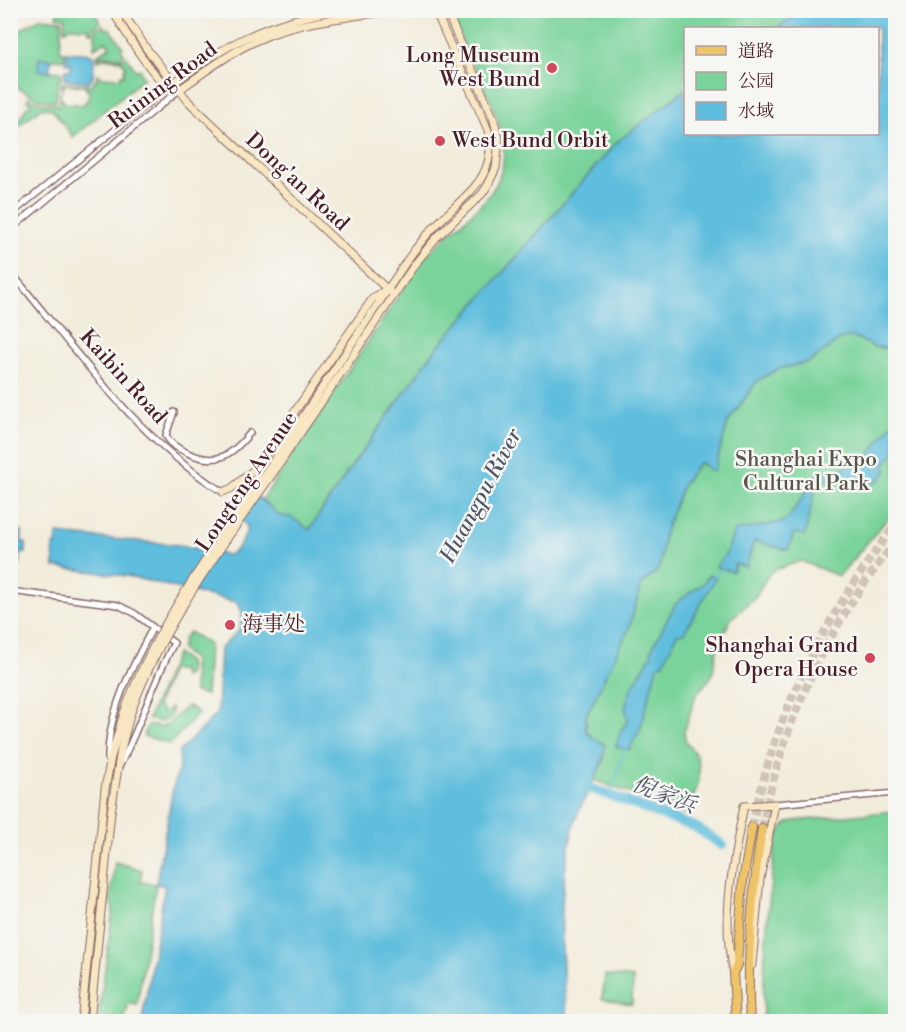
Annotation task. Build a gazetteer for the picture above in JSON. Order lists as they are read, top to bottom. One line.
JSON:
{"streets":{"main road":["Ruining Road","Dong'an Road","Longteng Avenue"],"street":["Kaibin Road"]},"crossings":[["Ruining Road","Dong'an Road"],["Dong'an Road","Longteng Avenue"]],"water":["Huangpu River","倪家浜"],"parks":["Shanghai Expo Cultural Park"],"places":["Long Museum West Bund","West Bund Orbit","海事处","Shanghai Grand Opera House"],"legend":["道路","公园","水域"]}
